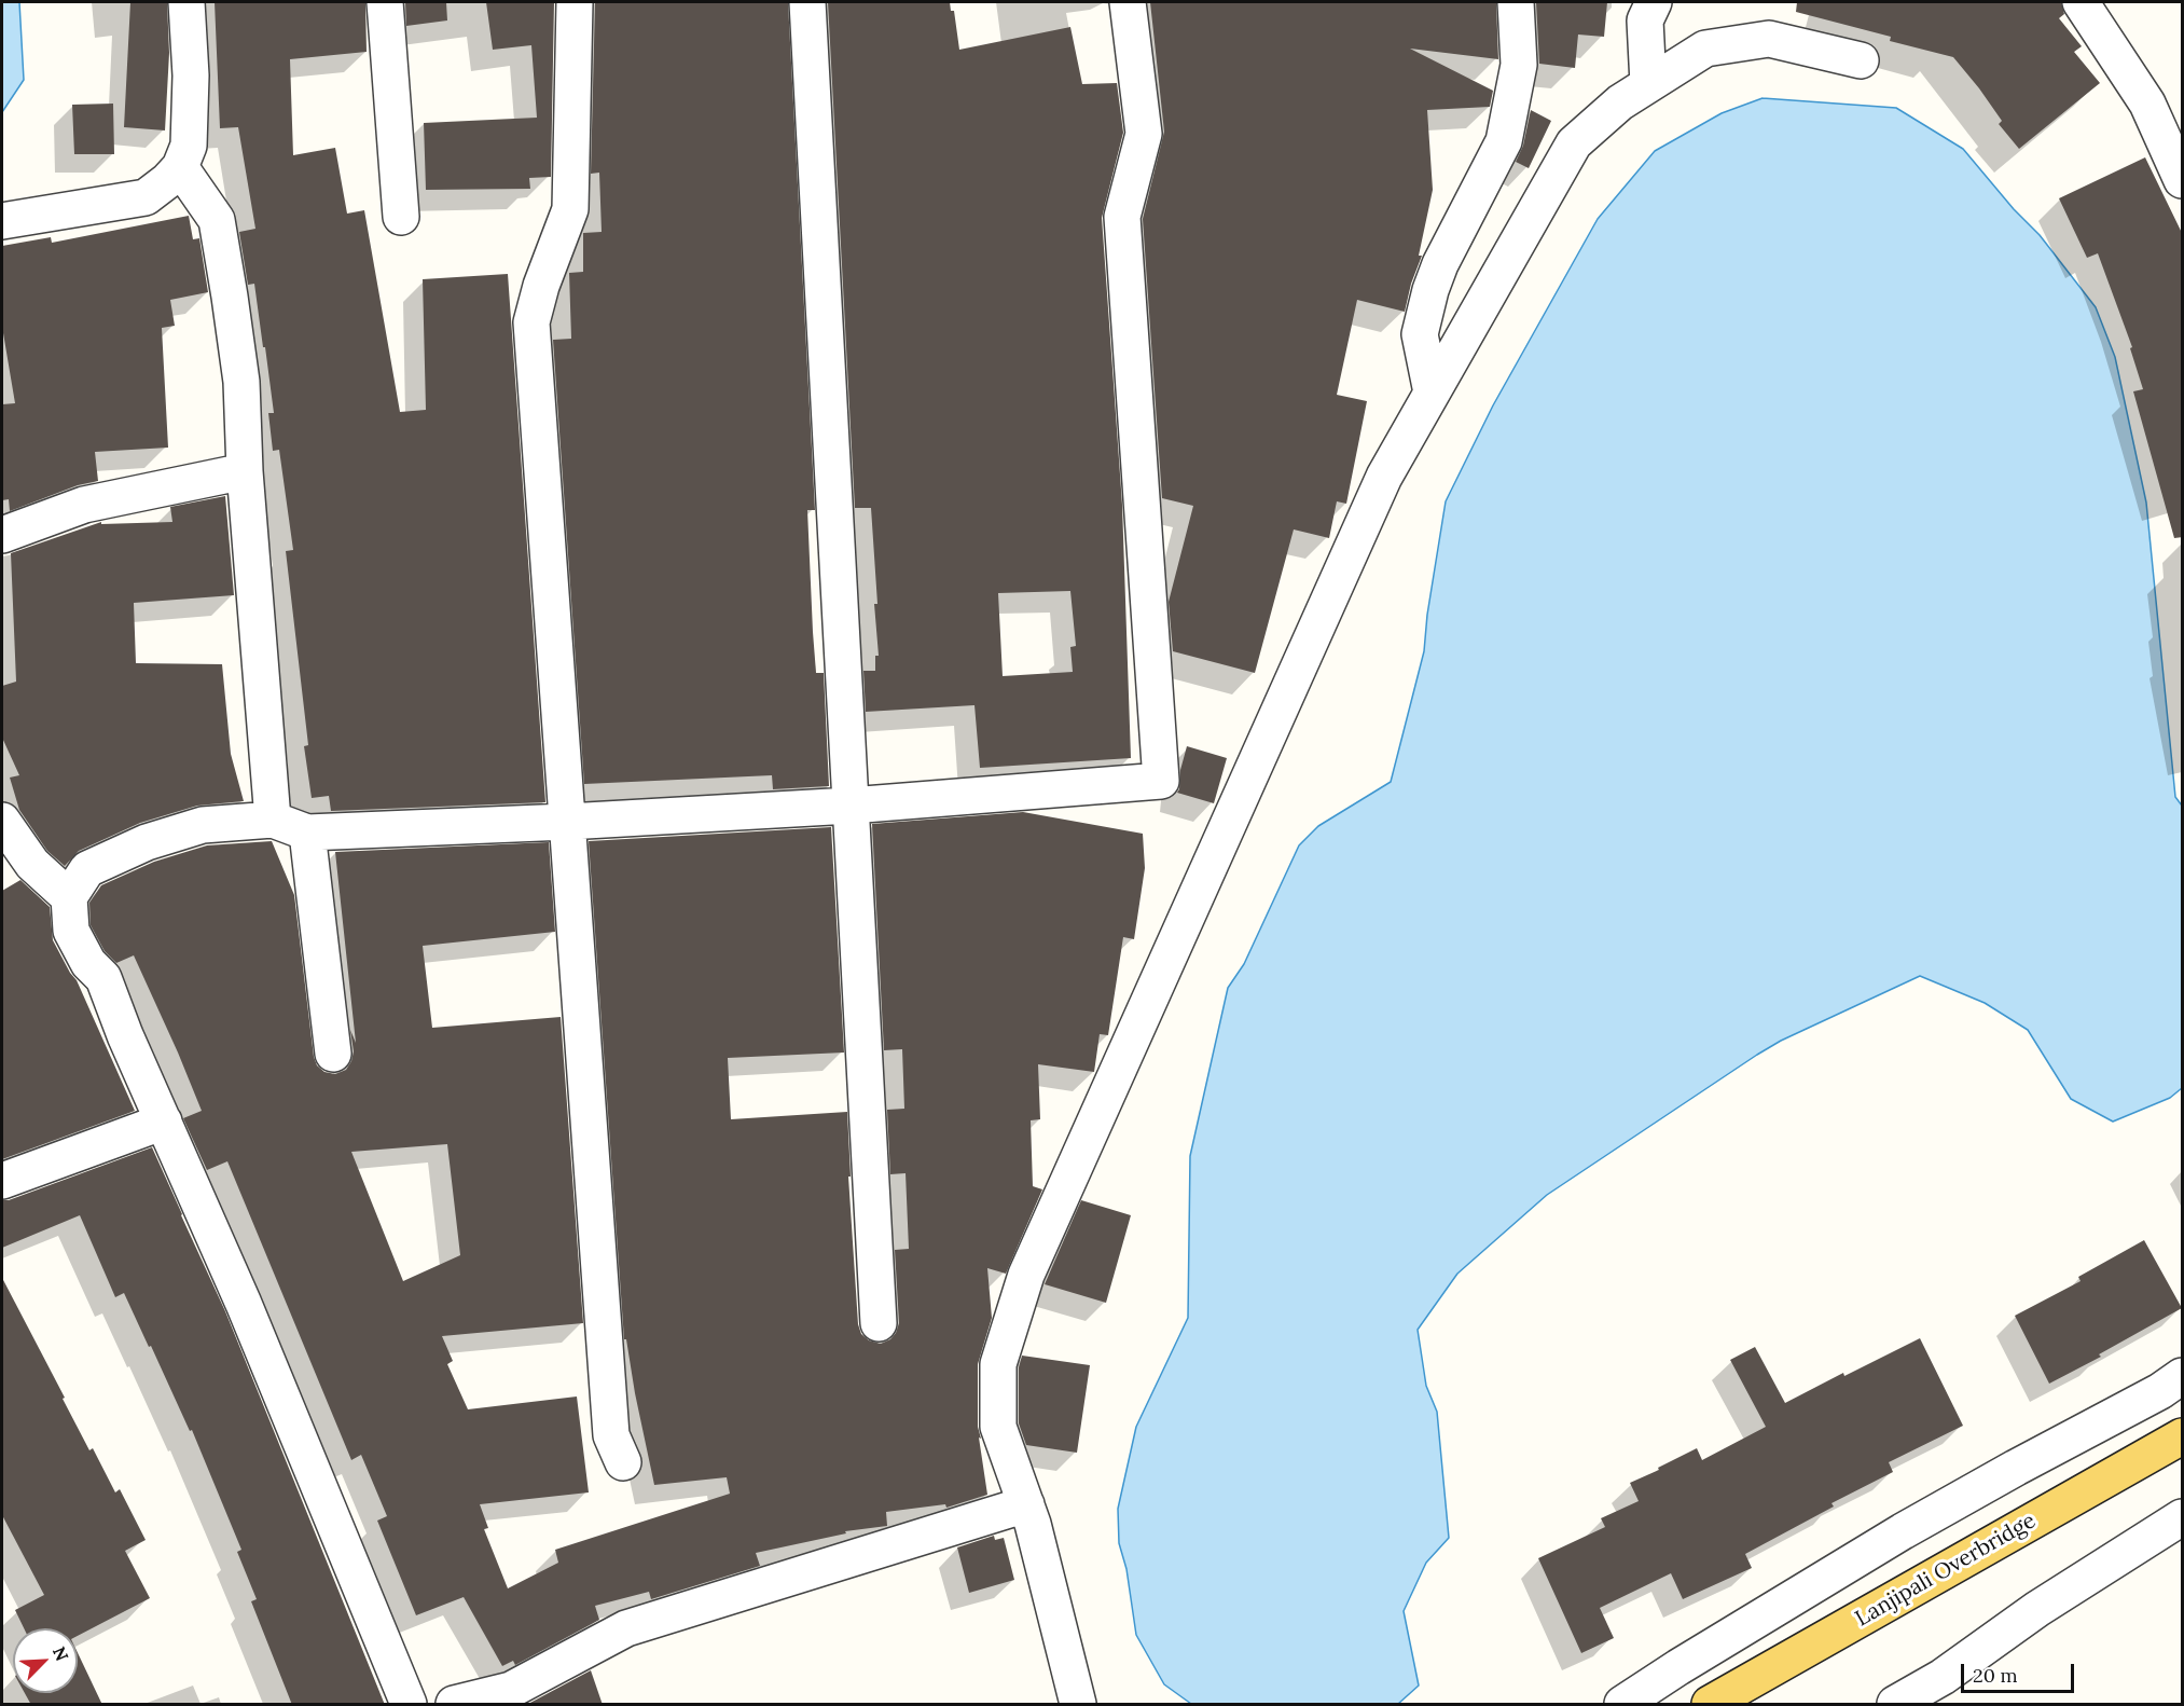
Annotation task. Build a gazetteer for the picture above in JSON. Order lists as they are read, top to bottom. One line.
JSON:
{"streets":{"main road":["Lanjipali Overbridge"]},"scale_bar":"20 m","north":"top right"}
